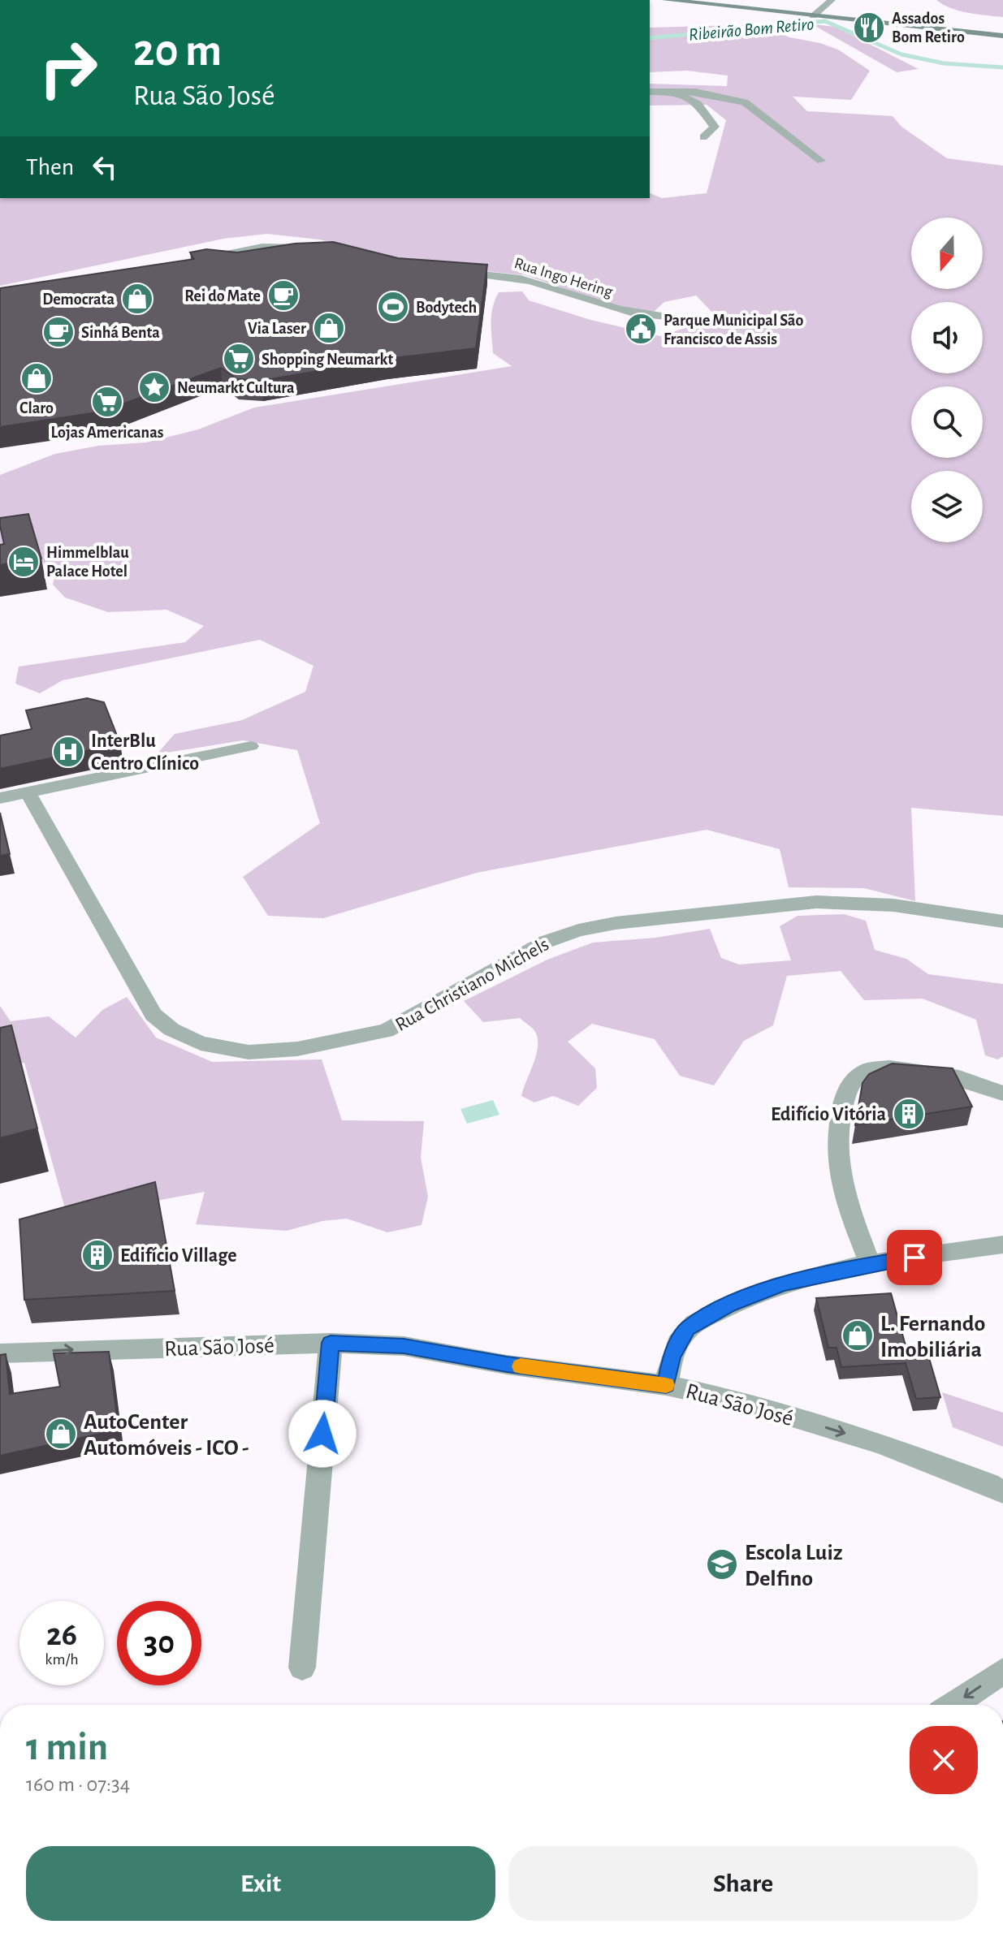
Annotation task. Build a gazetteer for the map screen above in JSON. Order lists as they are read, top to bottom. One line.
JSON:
{"streets":{"street":["Rua Ingo Hering","Rua Christiano Michels","Rua São José"]},"one_way":["Rua São José"],"water":["Ribeirão Bom Retiro"],"places":{"restaurant":["Assados Bom Retiro"],"cafe":["Rei do Mate","Sinhá Benta"],"shop":["Democrata","Via Laser","Claro","L. Fernando Imobiliária","AutoCenter Automóveis - ICO -"],"sports":["Bodytech"],"public building":["Parque Municipal São Francisco de Assis"],"supermarket":["Shopping Neumarkt","Lojas Americanas"],"place":["Neumarkt Cultura"],"hotel":["Himmelblau Palace Hotel"],"hospital":["InterBlu Centro Clínico"],"building":["Edifício Vitória","Edifício Village"],"school or university":["Escola Luiz Delfino"]},"north":"bottom","page":{"turn":["20 m","Rua São José"],"then":"Then","speed":"26 km/h","limit":"30","heading":["1 min","160 m · 07:34"],"buttons":["Exit","Share"]}}
